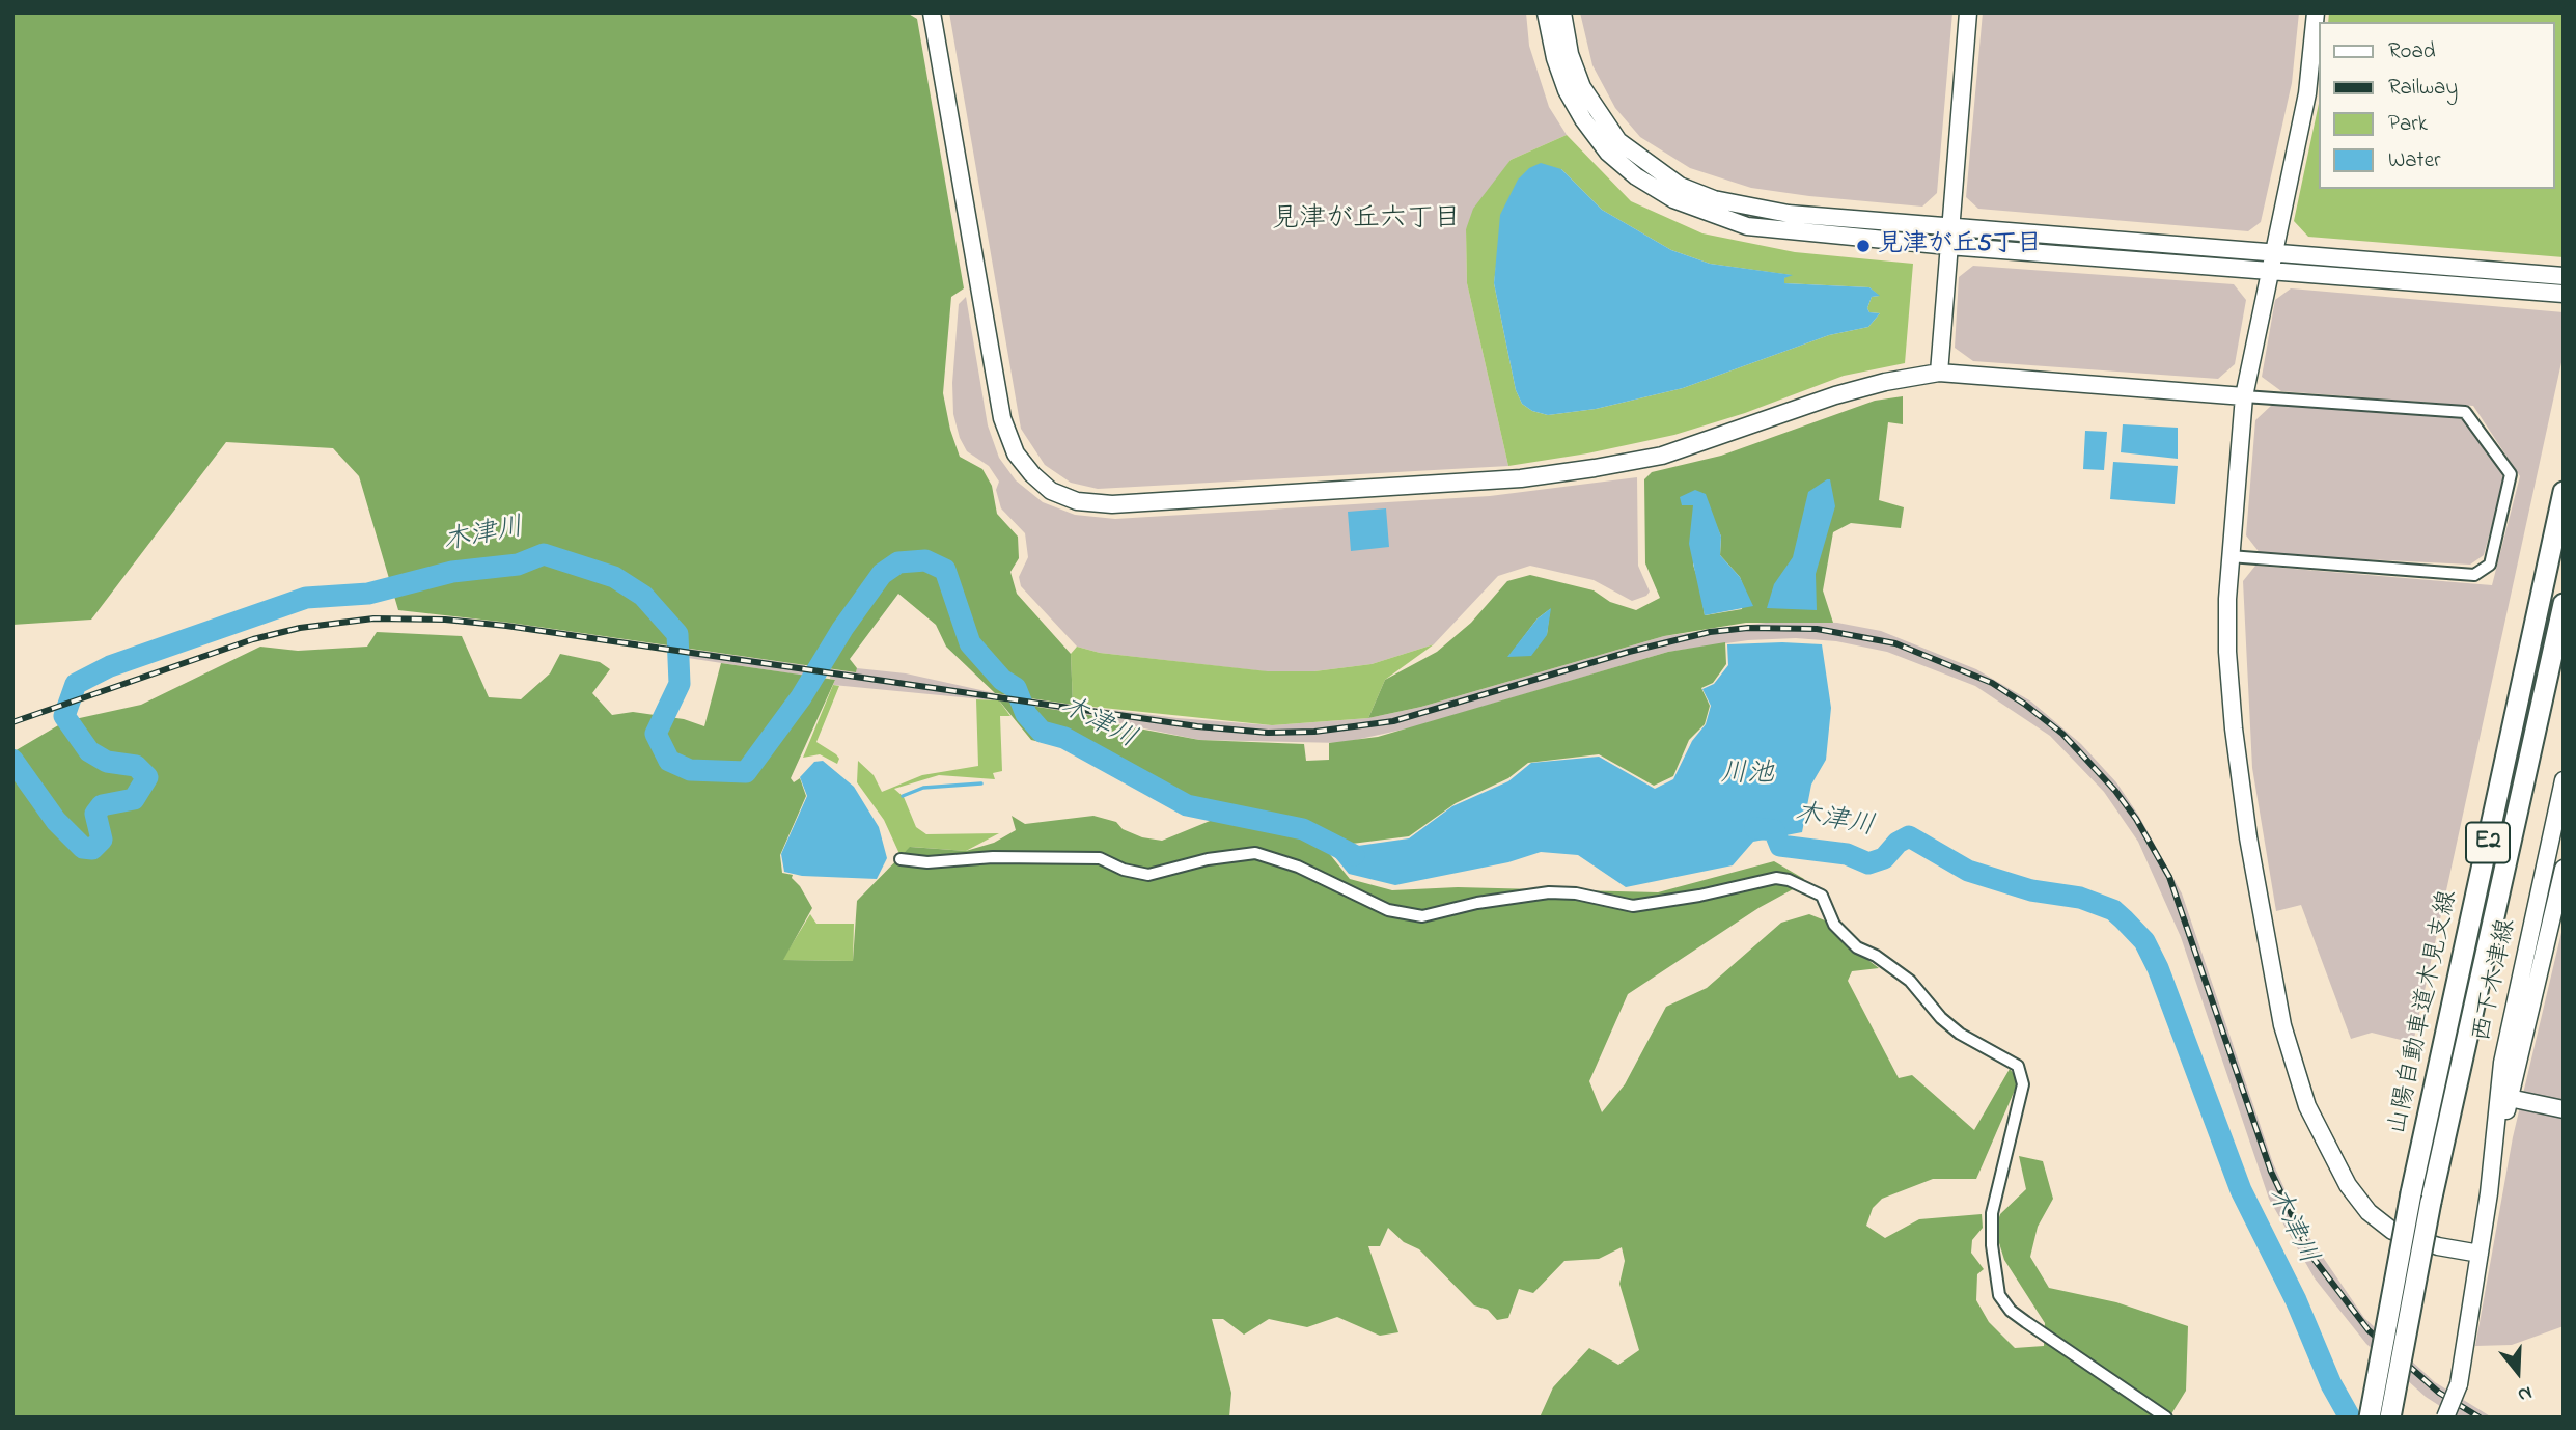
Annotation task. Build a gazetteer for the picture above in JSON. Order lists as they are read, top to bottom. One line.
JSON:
{"streets":{"highway":["E2","山陽自動車道木見支線"],"street":["西下木津線"]},"districts":["見津が丘六丁目"],"water":["木津川","川池"],"places":["見津が丘5丁目"],"legend":["Road","Railway","Park","Water"],"north":"bottom"}
